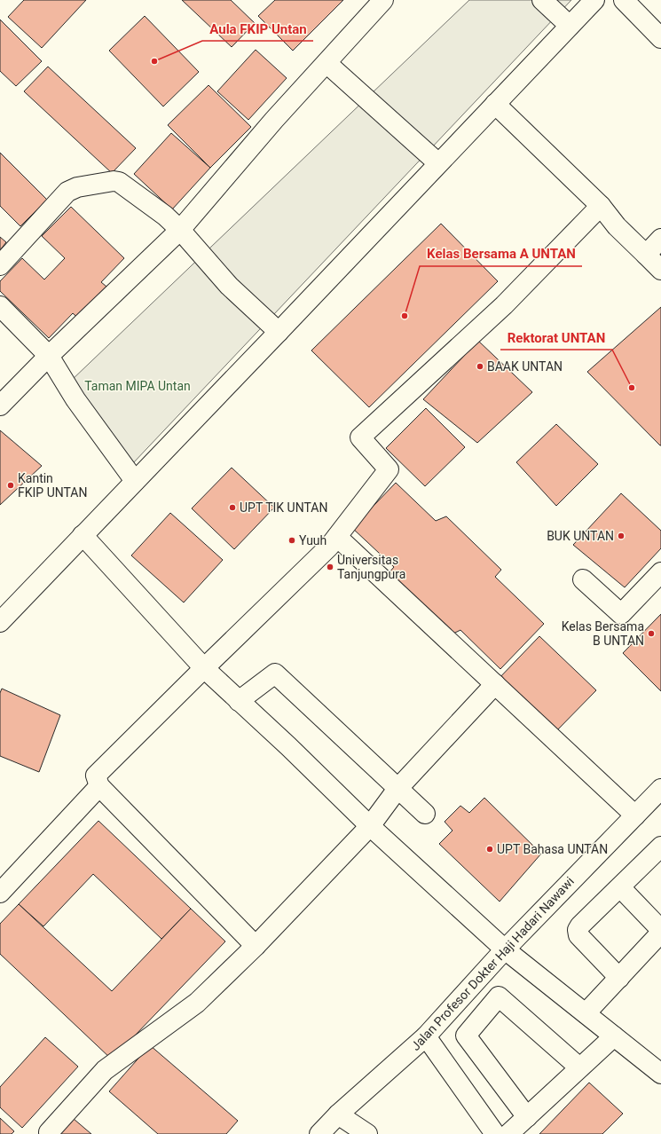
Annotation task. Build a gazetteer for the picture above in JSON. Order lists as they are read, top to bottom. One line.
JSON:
{"streets":{"lane":["Jalan Profesor Dokter Haji Hadari Nawawi"]},"parks":["Taman MIPA Untan"],"places":["Aula FKIP Untan","Kelas Bersama A UNTAN","BAAK UNTAN","Rektorat UNTAN","Kantin FKIP UNTAN","UPT TIK UNTAN","BUK UNTAN","Yuuh","Universitas Tanjungpura","Kelas Bersama B UNTAN","UPT Bahasa UNTAN"]}
